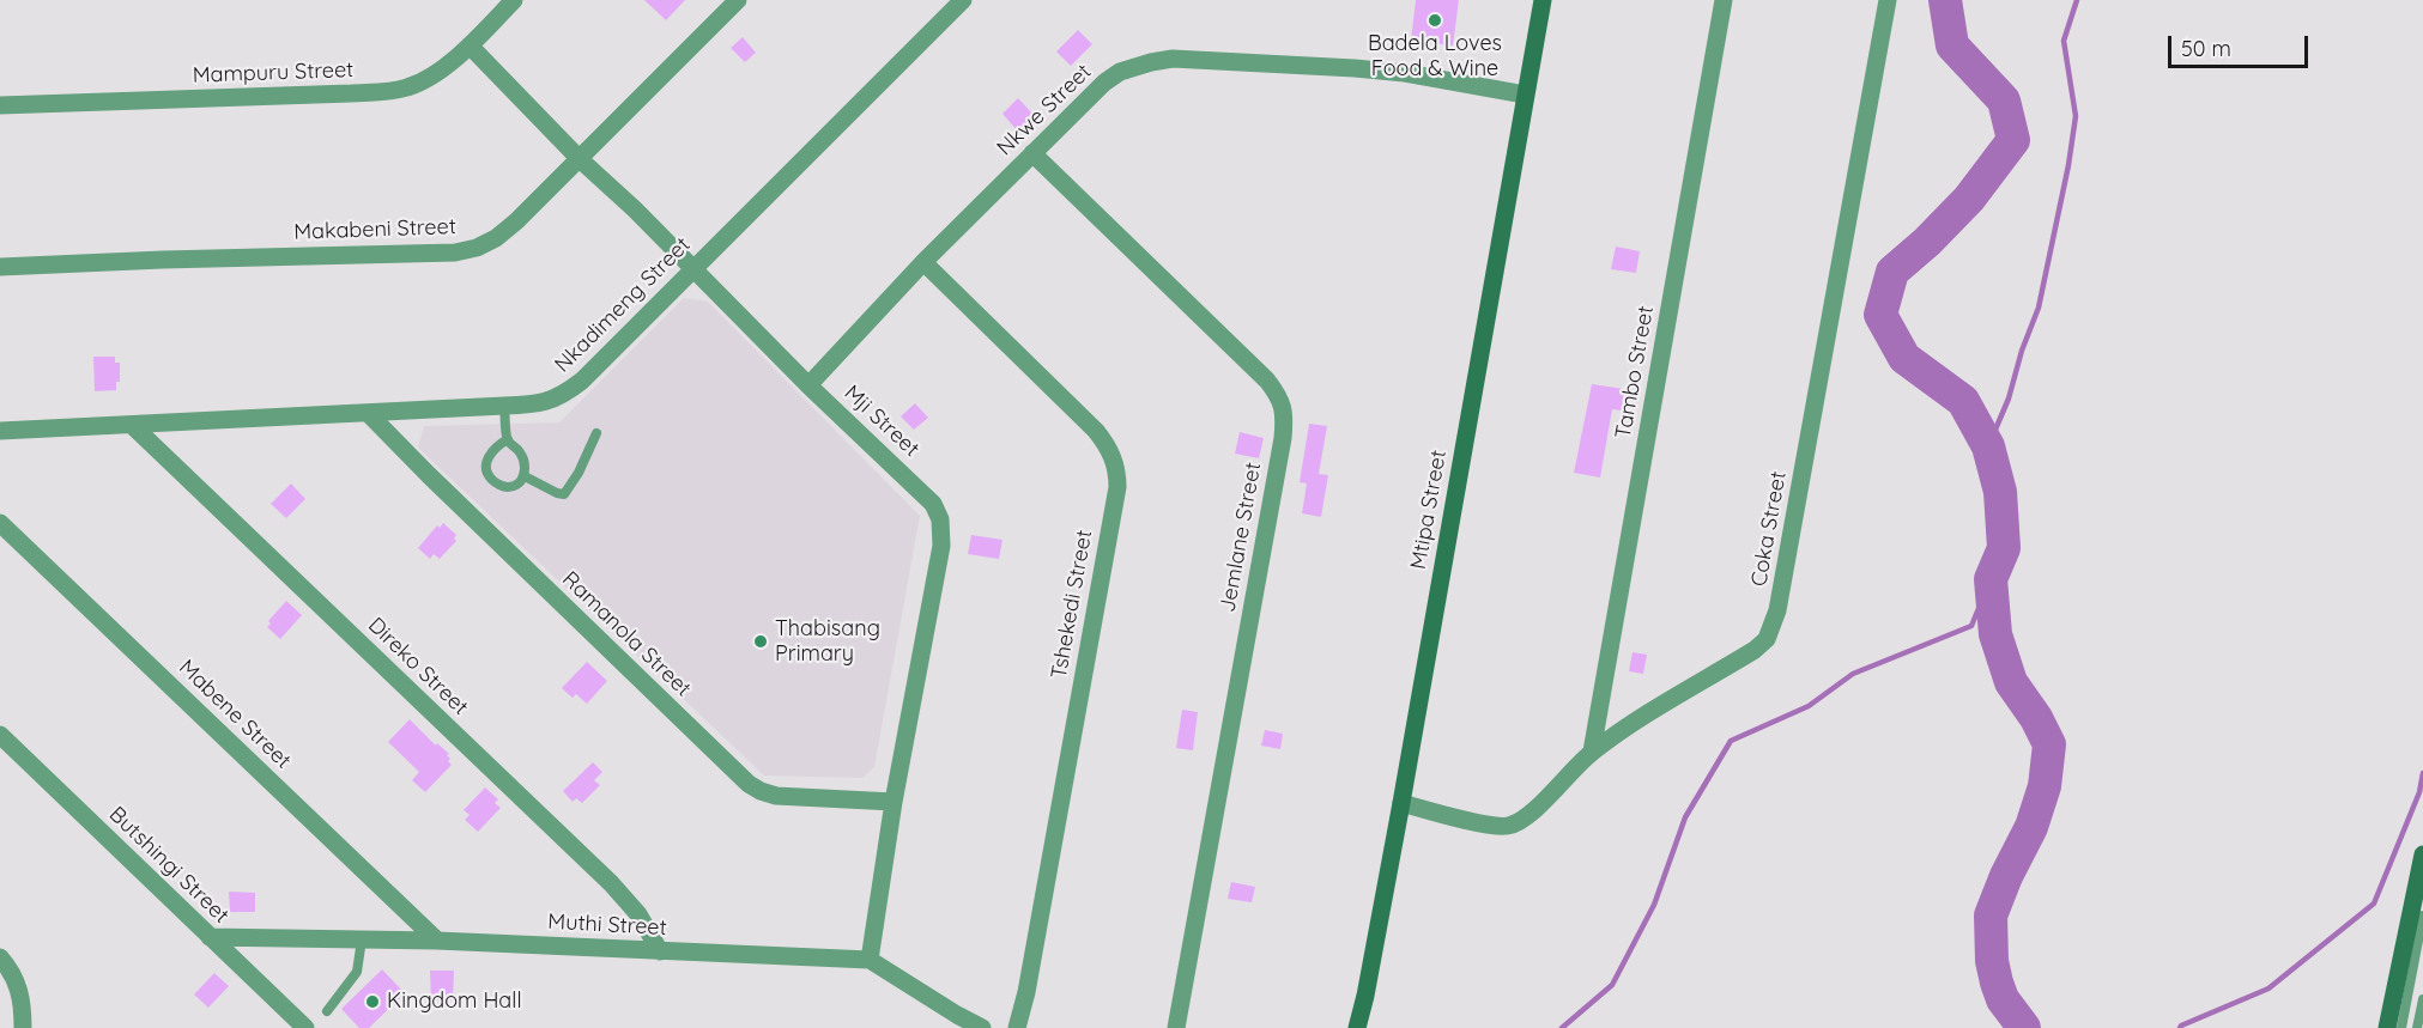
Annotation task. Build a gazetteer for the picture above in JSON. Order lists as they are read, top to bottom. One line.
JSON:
{"streets":{"street":["Mampuru Street","Nkwe Street","Makabeni Street","Nkadimeng Street","Tambo Street","Mji Street","Mtipa Street","Coka Street","Jemlane Street","Tshekedi Street","Ramanola Street","Direko Street","Mabene Street","Butshingi Street","Muthi Street"]},"crossings":[["Mampuru Street","Mji Street"],["Nkwe Street","Mji Street"],["Nkwe Street","Mtipa Street"],["Nkwe Street","Jemlane Street"],["Nkwe Street","Tshekedi Street"],["Makabeni Street","Mji Street"],["Nkadimeng Street","Mji Street"],["Nkadimeng Street","Ramanola Street"],["Nkadimeng Street","Direko Street"],["Tambo Street","Coka Street"],["Mji Street","Ramanola Street"],["Mji Street","Muthi Street"],["Mtipa Street","Coka Street"],["Direko Street","Muthi Street"],["Mabene Street","Muthi Street"],["Butshingi Street","Muthi Street"]],"places":["Badela Loves Food & Wine","Thabisang Primary","Kingdom Hall"],"scale_bar":"50 m"}
